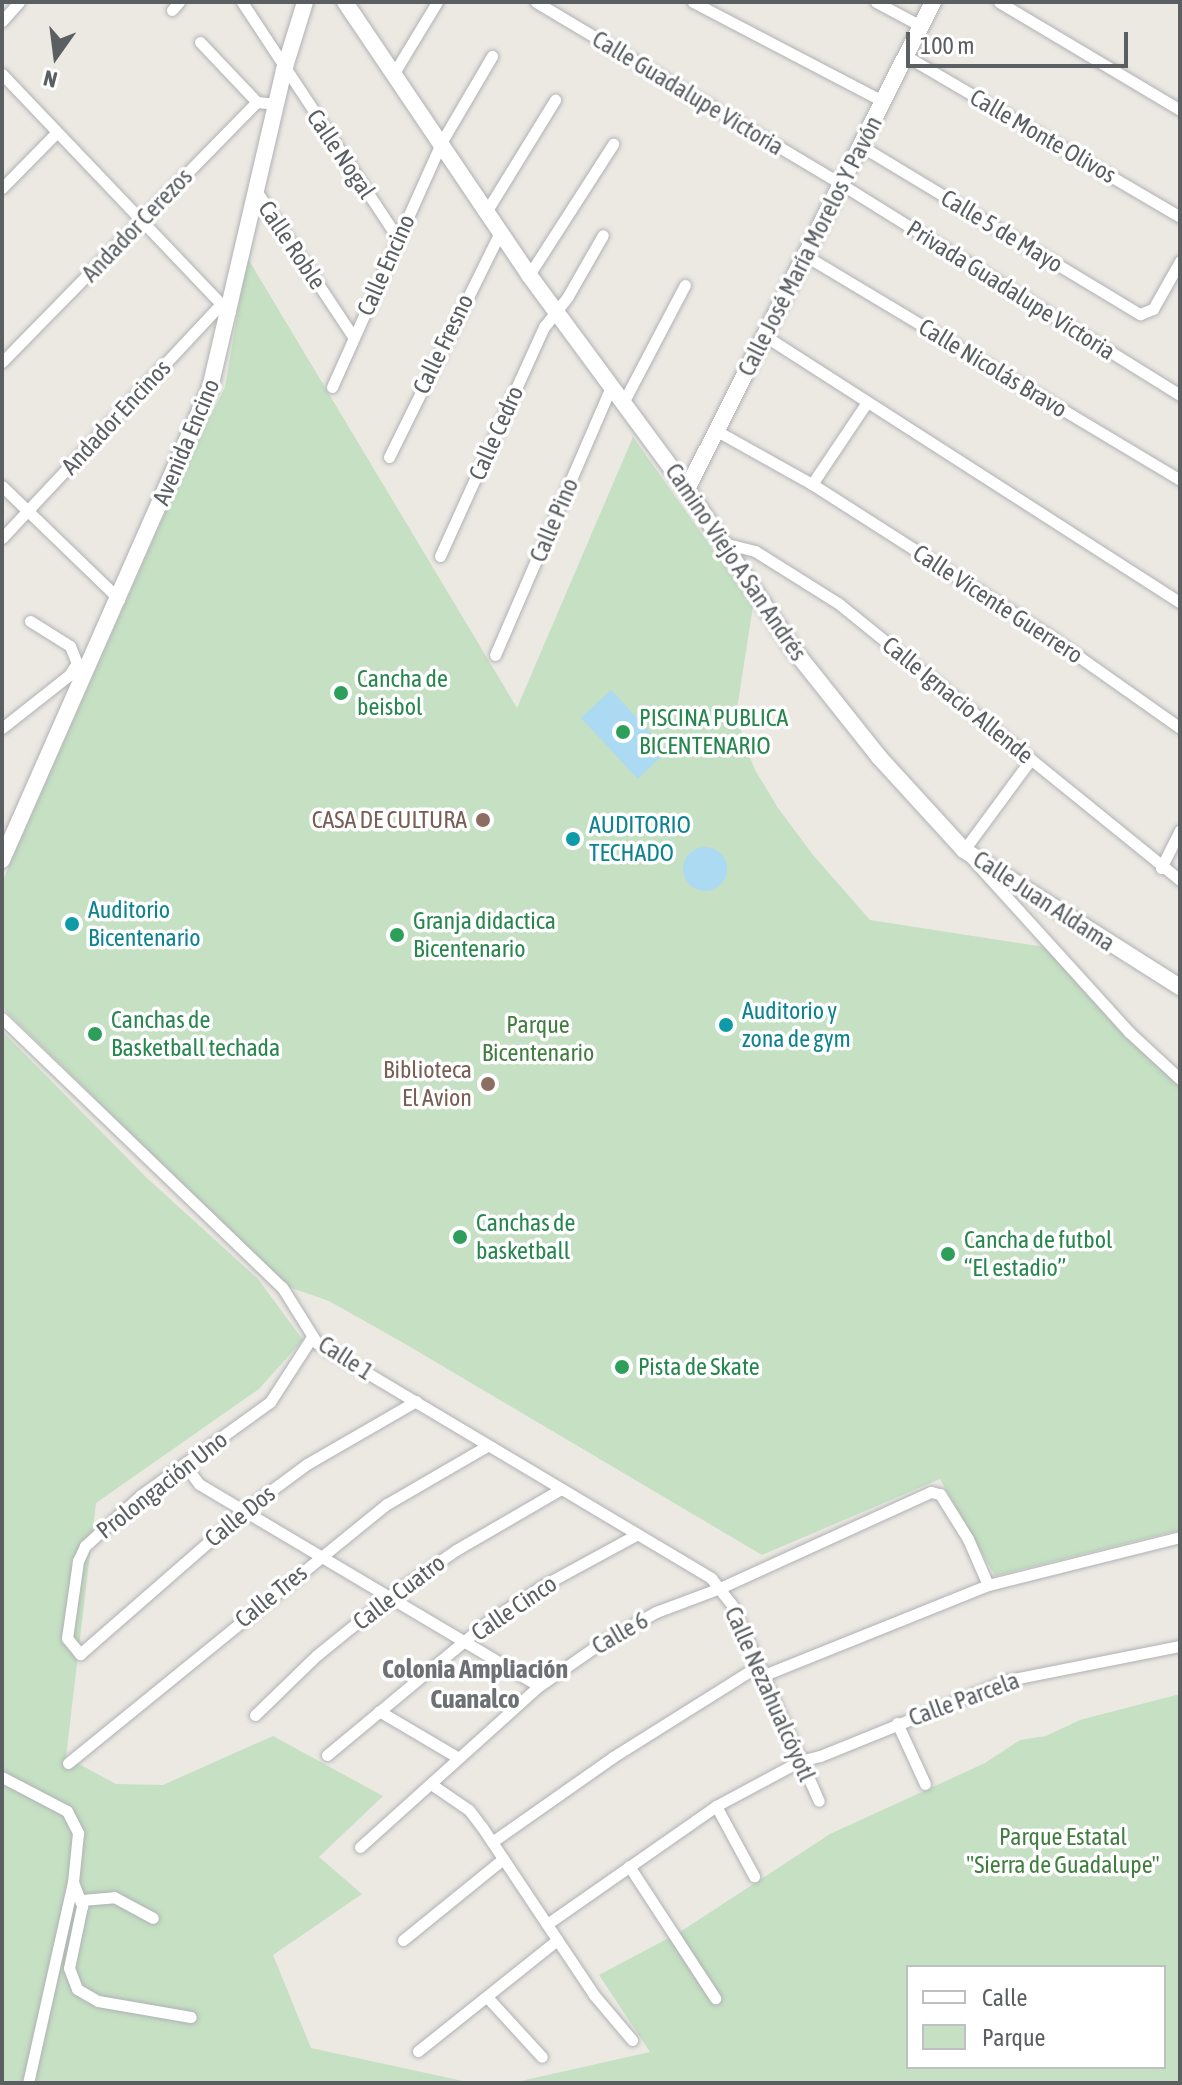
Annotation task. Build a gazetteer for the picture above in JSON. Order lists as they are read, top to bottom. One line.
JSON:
{"streets":{"street":["Calle Guadalupe Victoria","Calle Monte Olivos","Calle Nogal","Andador Cerezos","Calle 5 de Mayo","Calle Roble","Calle José María Morelos Y Pavón","Calle Encino","Privada Guadalupe Victoria","Calle Fresno","Calle Nicolás Bravo","Andador Encinos","Calle Cedro","Avenida Encino","Calle Pino","Camino Viejo A San Andrés","Calle Vicente Guerrero","Calle Ignacio Allende","Calle Juan Aldama","Calle 1","Prolongación Uno","Calle Dos","Calle Cuatro","Calle Tres","Calle Cinco","Calle 6","Calle Nezahualcóyotl","Calle Parcela"]},"crossings":[["Calle Guadalupe Victoria","Calle José María Morelos Y Pavón"],["Calle Guadalupe Victoria","Privada Guadalupe Victoria"],["Calle Monte Olivos","Calle José María Morelos Y Pavón"],["Calle Nogal","Calle Encino"],["Calle Nogal","Avenida Encino"],["Calle 5 de Mayo","Calle José María Morelos Y Pavón"],["Calle Roble","Calle Encino"],["Calle Roble","Avenida Encino"],["Calle José María Morelos Y Pavón","Privada Guadalupe Victoria"],["Calle José María Morelos Y Pavón","Calle Nicolás Bravo"],["Calle José María Morelos Y Pavón","Camino Viejo A San Andrés"],["Calle José María Morelos Y Pavón","Calle Vicente Guerrero"],["Calle Encino","Camino Viejo A San Andrés"],["Calle Fresno","Camino Viejo A San Andrés"],["Andador Encinos","Avenida Encino"],["Calle Cedro","Camino Viejo A San Andrés"],["Calle Pino","Camino Viejo A San Andrés"],["Camino Viejo A San Andrés","Calle Ignacio Allende"],["Camino Viejo A San Andrés","Calle Juan Aldama"],["Calle Ignacio Allende","Calle Juan Aldama"],["Calle 1","Prolongación Uno"],["Calle 1","Calle Dos"],["Calle 1","Calle Cuatro"],["Calle 1","Calle Tres"],["Calle 1","Calle Cinco"],["Calle 1","Calle 6"],["Calle 1","Calle Nezahualcóyotl"],["Prolongación Uno","Calle Dos"],["Calle 6","Calle Nezahualcóyotl"],["Calle Nezahualcóyotl","Calle Parcela"]],"districts":["Colonia Ampliación Cuanalco"],"parks":["Parque Bicentenario","Parque Estatal \"Sierra de Guadalupe\""],"places":["Cancha de beisbol","PISCINA PUBLICA BICENTENARIO","CASA DE CULTURA","AUDITORIO TECHADO","Auditorio Bicentenario","Granja didactica Bicentenario","Auditorio y zona de gym","Canchas de Basketball techada","Biblioteca El Avion","Canchas de basketball","Cancha de futbol “El estadio”","Pista de Skate"],"legend":["Calle","Parque"],"scale_bar":"100 m","north":"bottom"}
